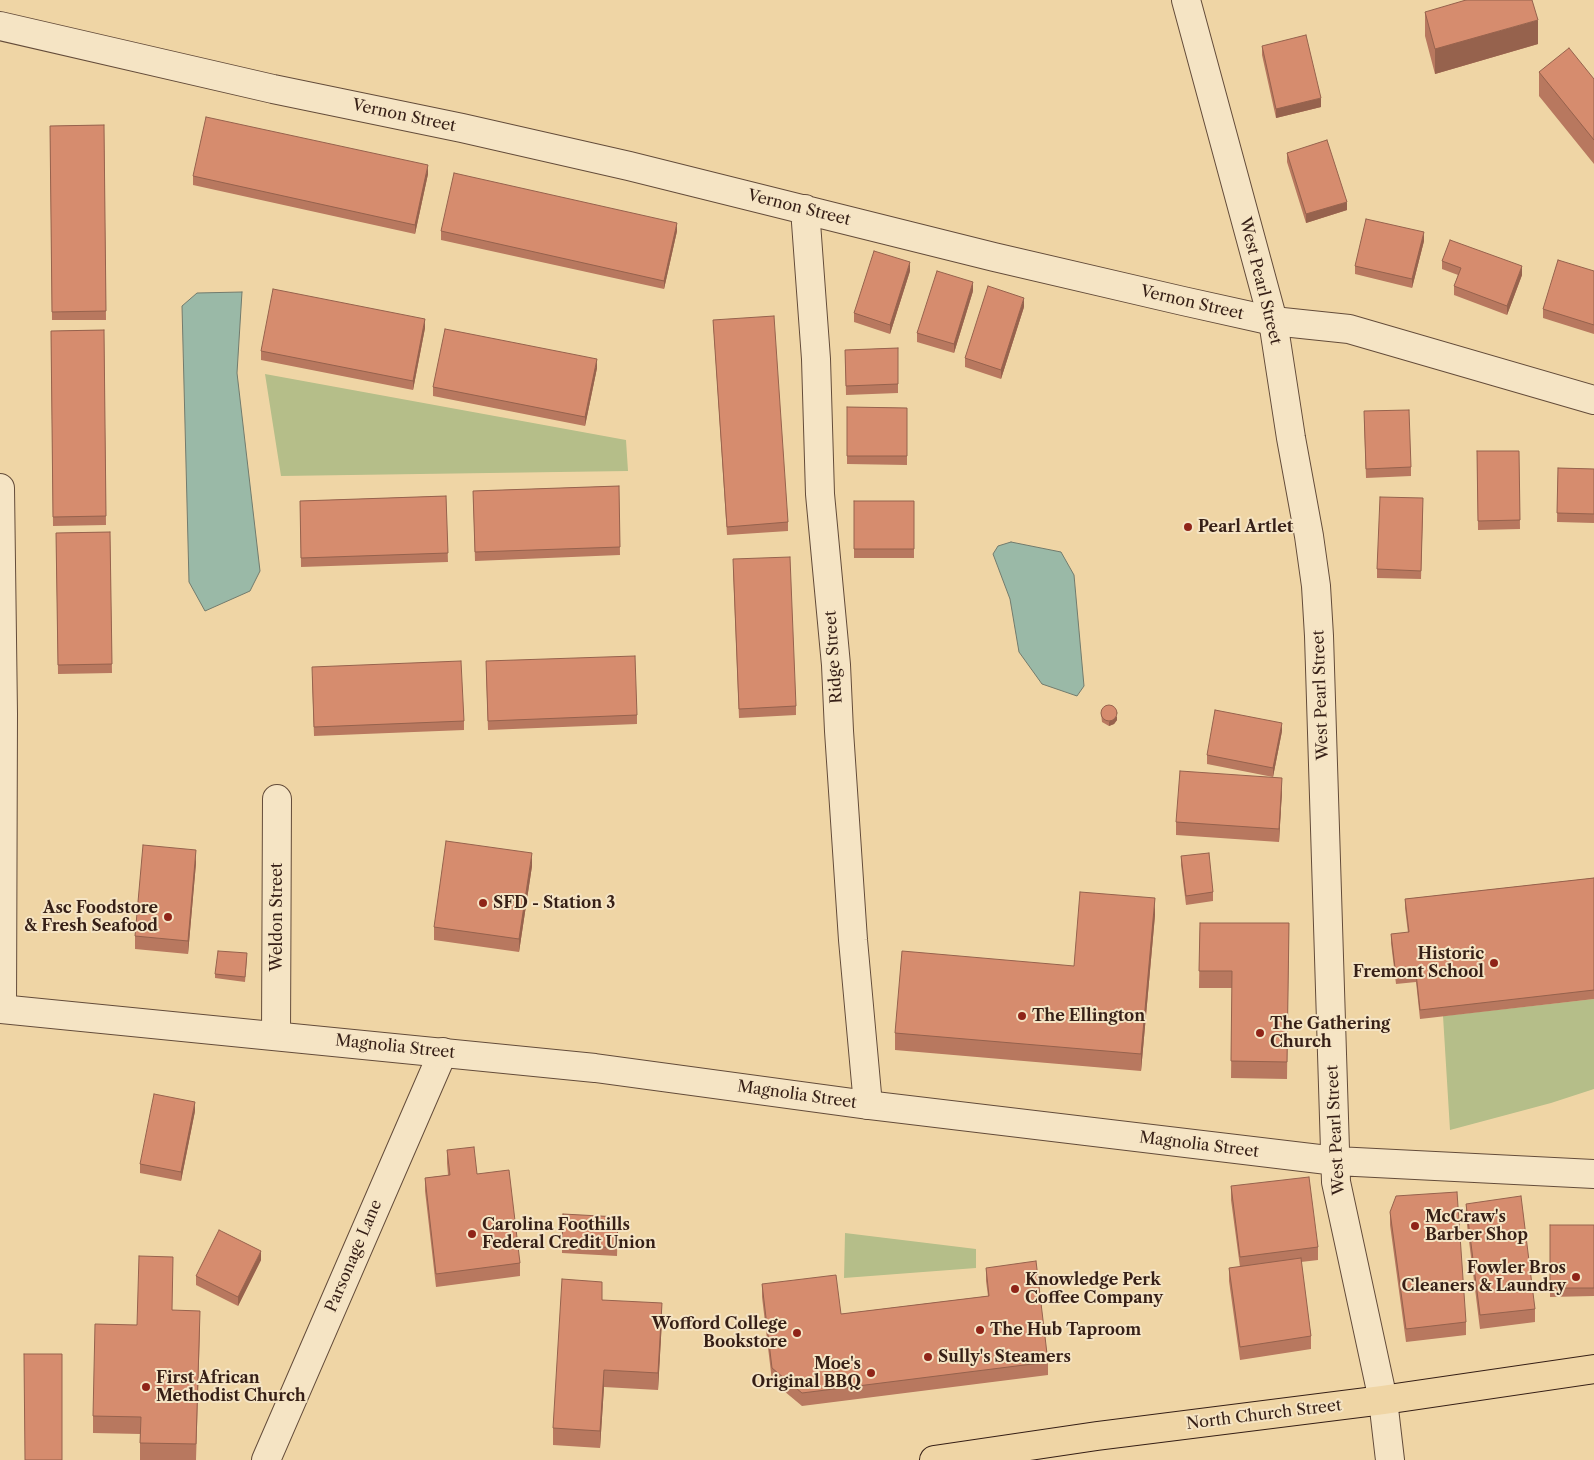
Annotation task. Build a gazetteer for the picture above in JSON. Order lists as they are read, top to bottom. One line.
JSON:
{"streets":{"main road":["North Church Street"],"street":["Vernon Street","West Pearl Street","Ridge Street","Weldon Street","Magnolia Street","Parsonage Lane"]},"crossings":[["Vernon Street","West Pearl Street"],["Vernon Street","Ridge Street"],["West Pearl Street","Magnolia Street"],["West Pearl Street","North Church Street"],["Ridge Street","Magnolia Street"],["Weldon Street","Magnolia Street"],["Magnolia Street","Parsonage Lane"]],"places":["Pearl Artlet","SFD - Station 3","Asc Foodstore & Fresh Seafood","Historic Fremont School","The Ellington","The Gathering Church","McCraw's Barber Shop","Carolina Foothills Federal Credit Union","Fowler Bros Cleaners & Laundry","Knowledge Perk Coffee Company","The Hub Taproom","Wofford College Bookstore","Sully's Steamers","Moe's Original BBQ","First African Methodist Church"]}
